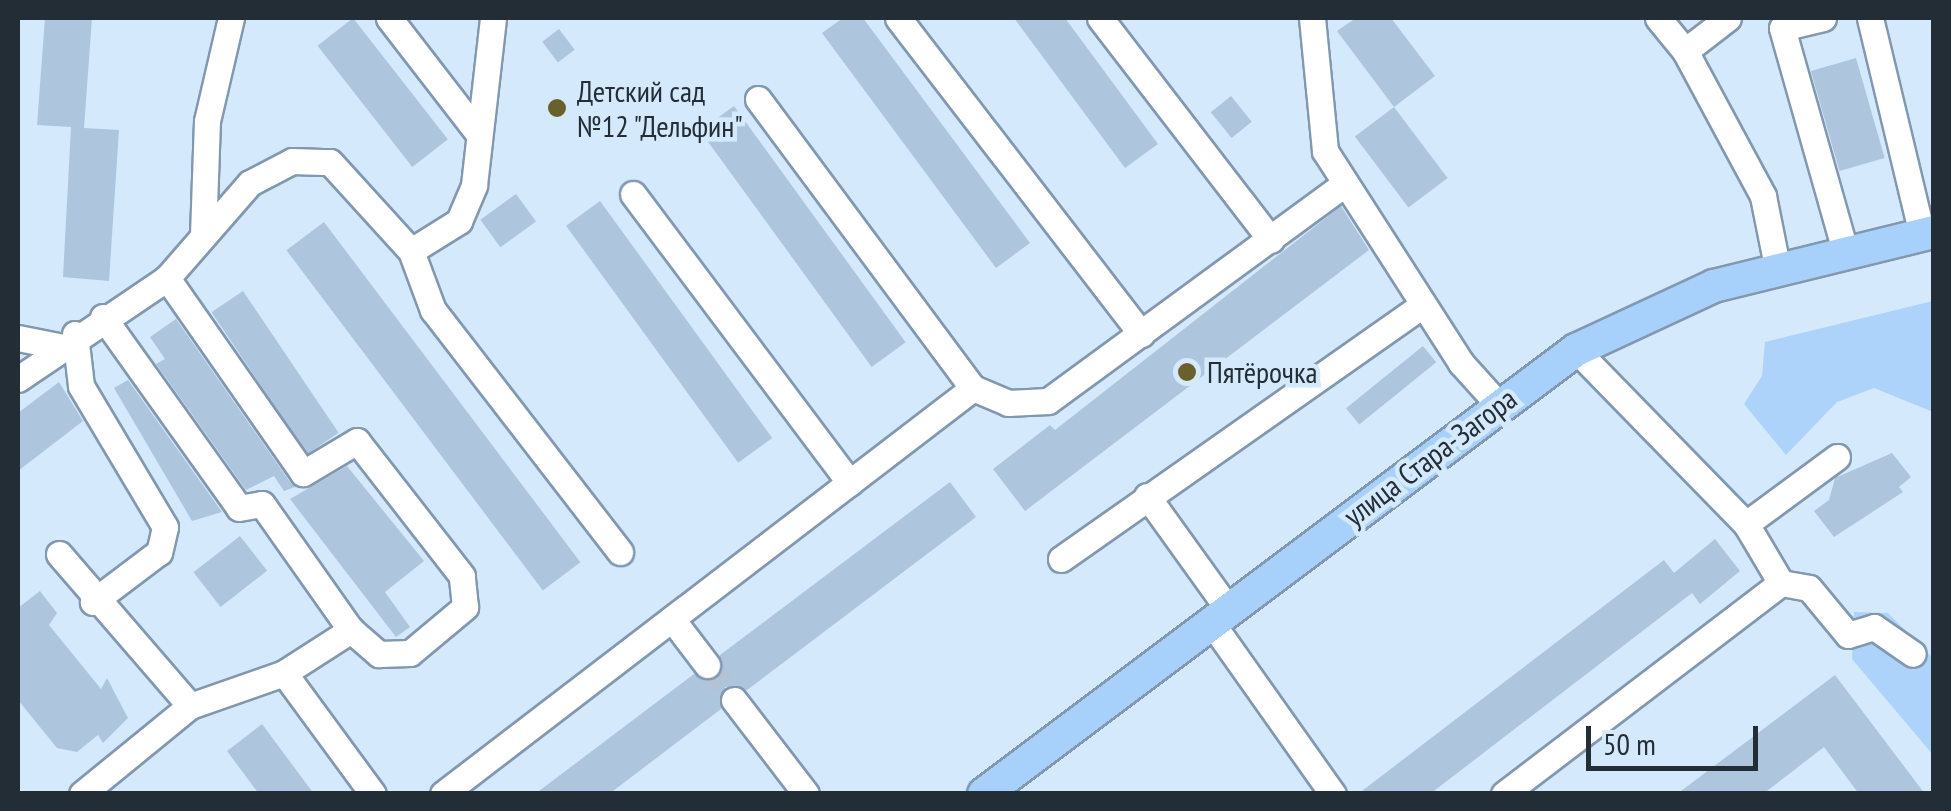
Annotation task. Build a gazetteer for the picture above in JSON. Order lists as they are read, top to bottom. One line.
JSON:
{"streets":{"main road":["улица Стара-Загора"]},"places":["Детский сад №12 \"Дельфин\"","Пятёрочка"],"scale_bar":"50 m"}
